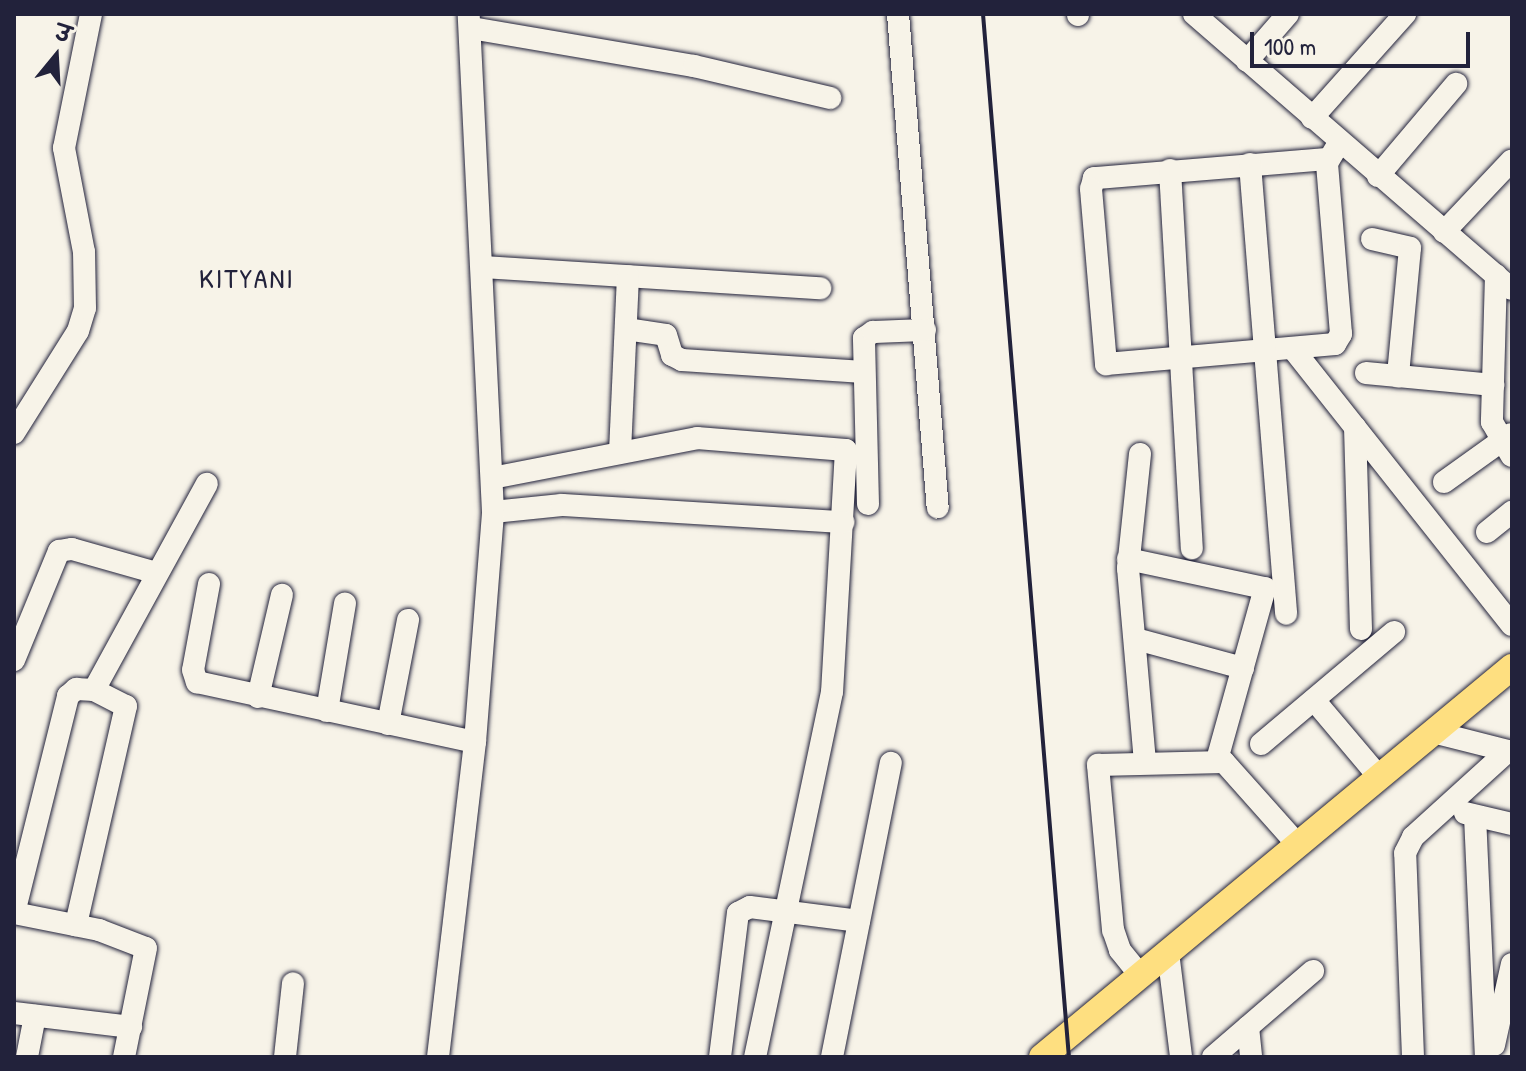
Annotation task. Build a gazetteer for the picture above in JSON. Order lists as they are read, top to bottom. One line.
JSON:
{"districts":["KITYANI"],"scale_bar":"100 m","north":"top"}
